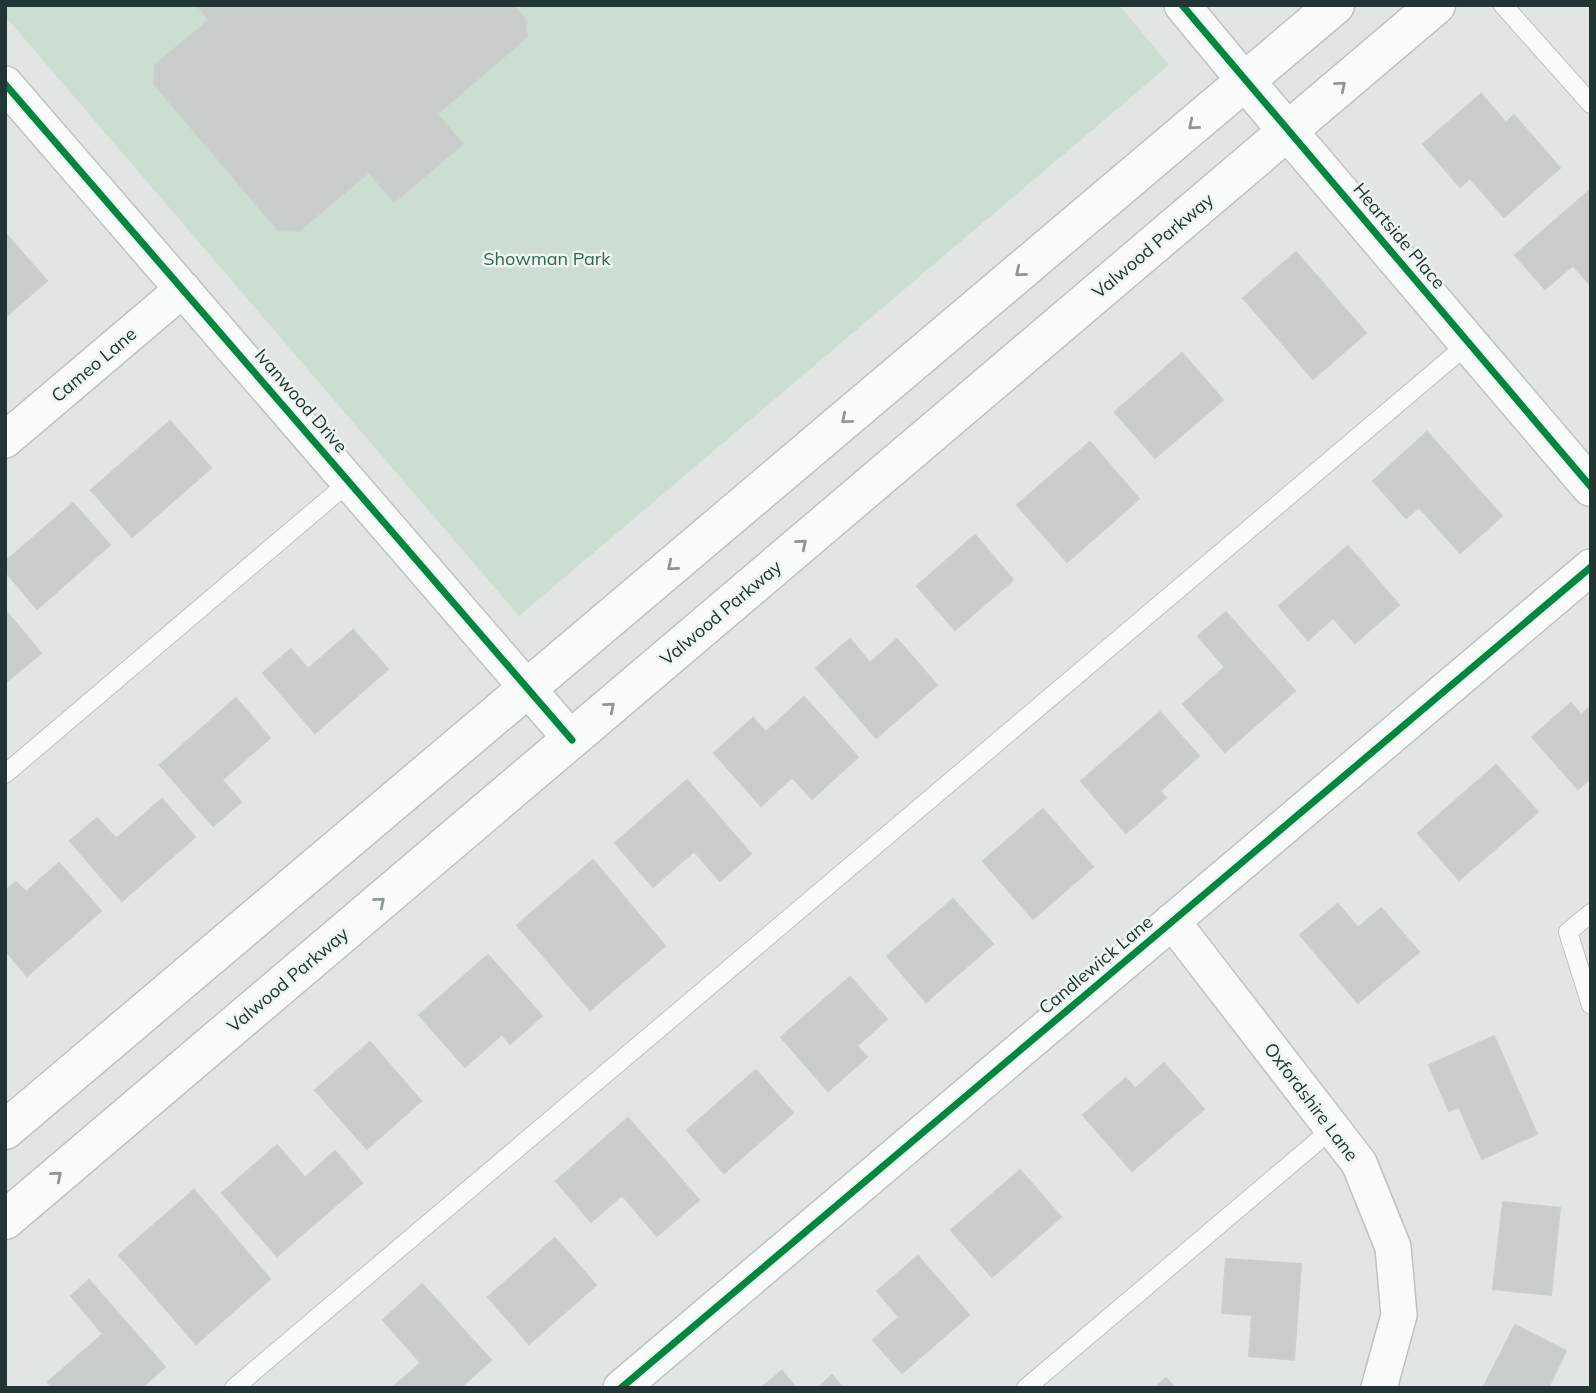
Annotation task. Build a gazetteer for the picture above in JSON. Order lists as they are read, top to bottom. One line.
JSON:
{"streets":{"main road":["Heartside Place","Valwood Parkway"],"street":["Cameo Lane","Ivanwood Drive","Candlewick Lane","Oxfordshire Lane"]},"crossings":[["Heartside Place","Valwood Parkway"],["Valwood Parkway","Ivanwood Drive"],["Cameo Lane","Ivanwood Drive"],["Candlewick Lane","Oxfordshire Lane"]],"parks":["Showman Park"]}
